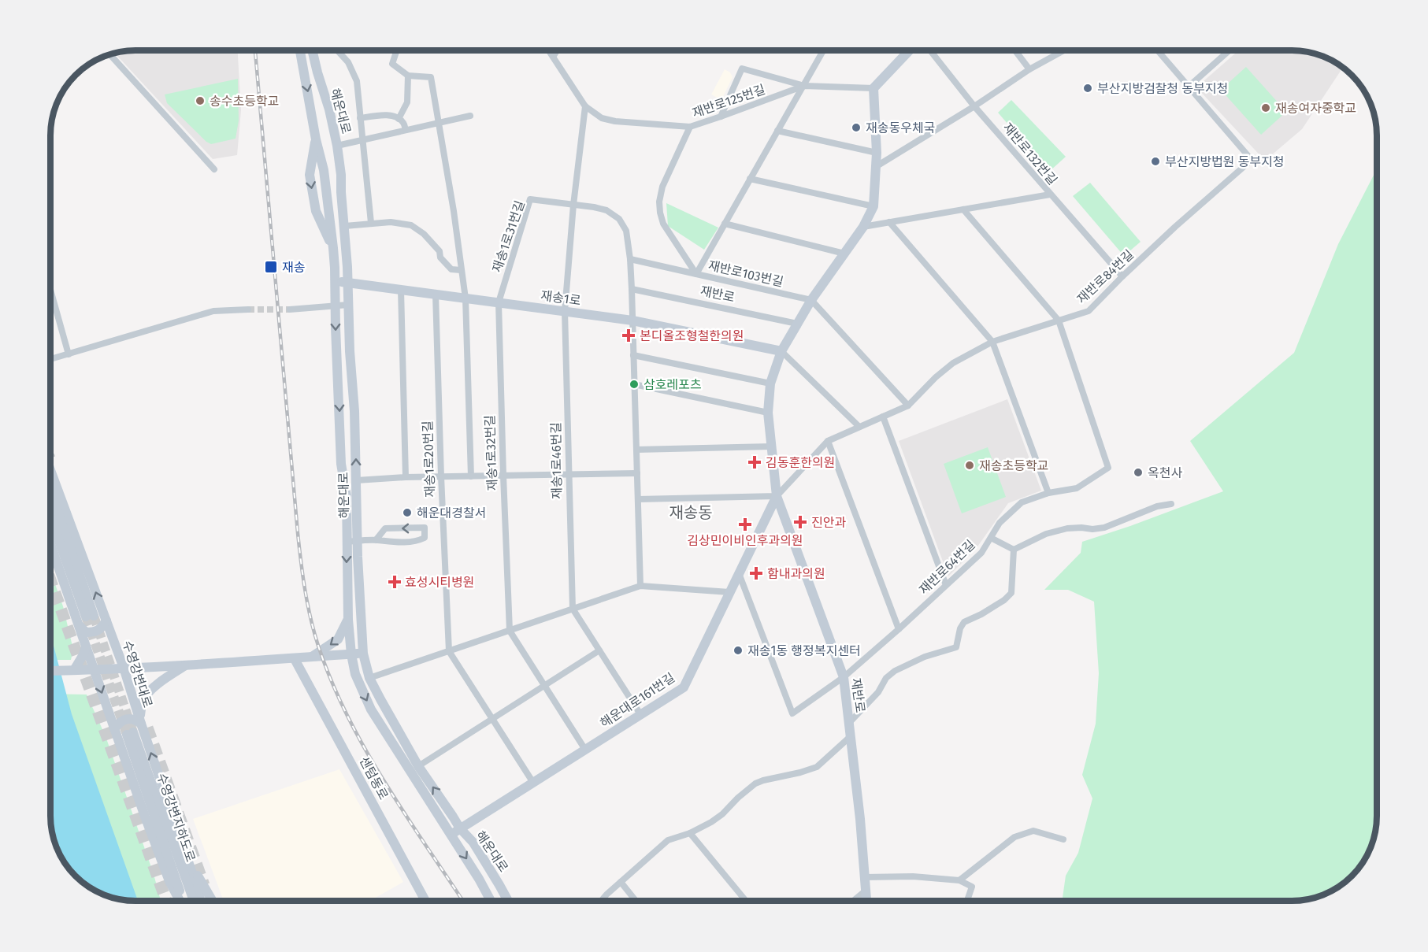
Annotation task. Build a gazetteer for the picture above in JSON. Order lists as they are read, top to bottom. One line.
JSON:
{"streets":{"main road":["해운대로","재반로","재송1로","수영강변대로","해운대로161번길","센텀동로","수영강변지하도로"],"street":["재반로125번길","재반로132번길","재송1로31번길","재반로103번길","재반로84번길","재송1로32번길","재송1로20번길","재송1로46번길","재반로64번길"]},"crossings":[["재반로125번길","재반로103번길"],["재반로125번길","재반로"],["재반로125번길","재송1로46번길"],["해운대로","재송1로"],["해운대로","해운대로161번길"],["재반로132번길","재반로84번길"],["재송1로31번길","재반로"],["재송1로31번길","재송1로"],["재송1로31번길","재송1로32번길"],["재송1로31번길","재송1로46번길"],["재반로103번길","재반로"],["재반로84번길","재반로"],["재반로84번길","재반로64번길"],["재반로84번길","해운대로161번길"],["재반로","재송1로"],["재반로","재반로64번길"],["재반로","해운대로161번길"],["재송1로","재송1로32번길"],["재송1로","재송1로20번길"],["재송1로","재송1로46번길"],["재반로64번길","해운대로161번길"]],"districts":["재송동"],"places":{"other":["부산지방검찰청 동부지청","송수초등학교","재송여자중학교","재송동우체국","부산지방법원 동부지청","삼호레포츠","재송초등학교","옥천사","해운대경찰서","재송1동 행정복지센터"],"transit":["재송"],"health":["본디올조형철한의원","김동훈한의원","진안과","김상민이비인후과의원","함내과의원","효성시티병원"]}}
